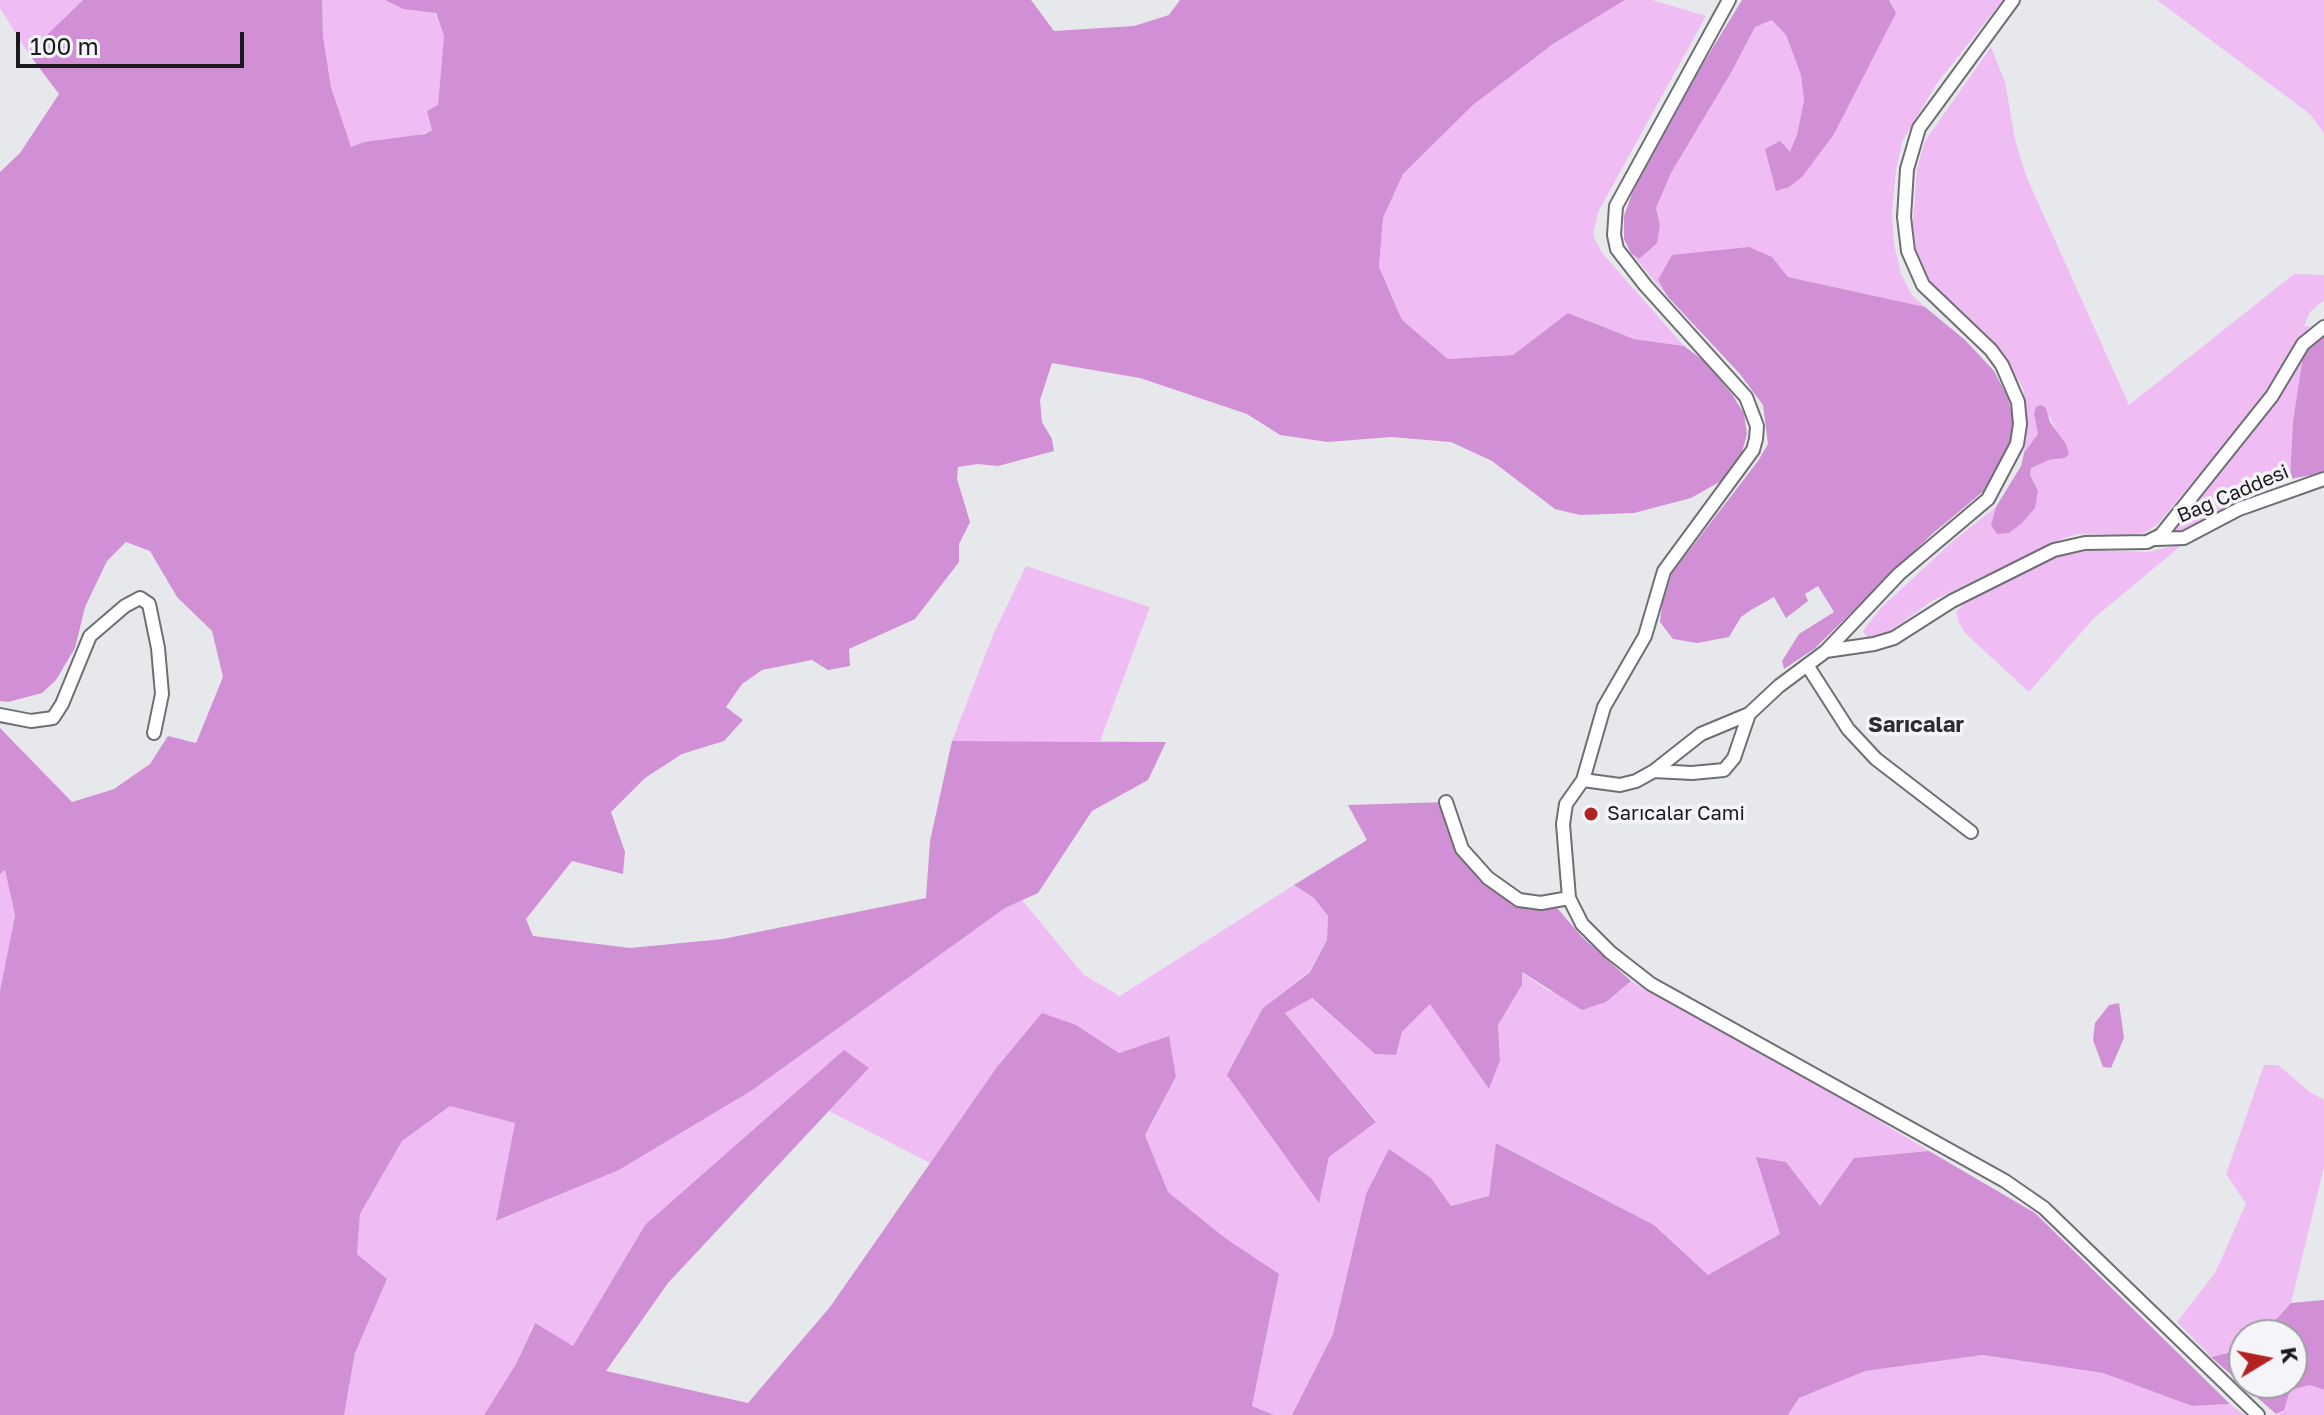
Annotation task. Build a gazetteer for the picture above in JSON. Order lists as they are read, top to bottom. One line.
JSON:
{"streets":{"street":["Bağ Caddesi"]},"districts":["Sarıcalar"],"places":["Sarıcalar Cami"],"scale_bar":"100 m","north":"right"}
